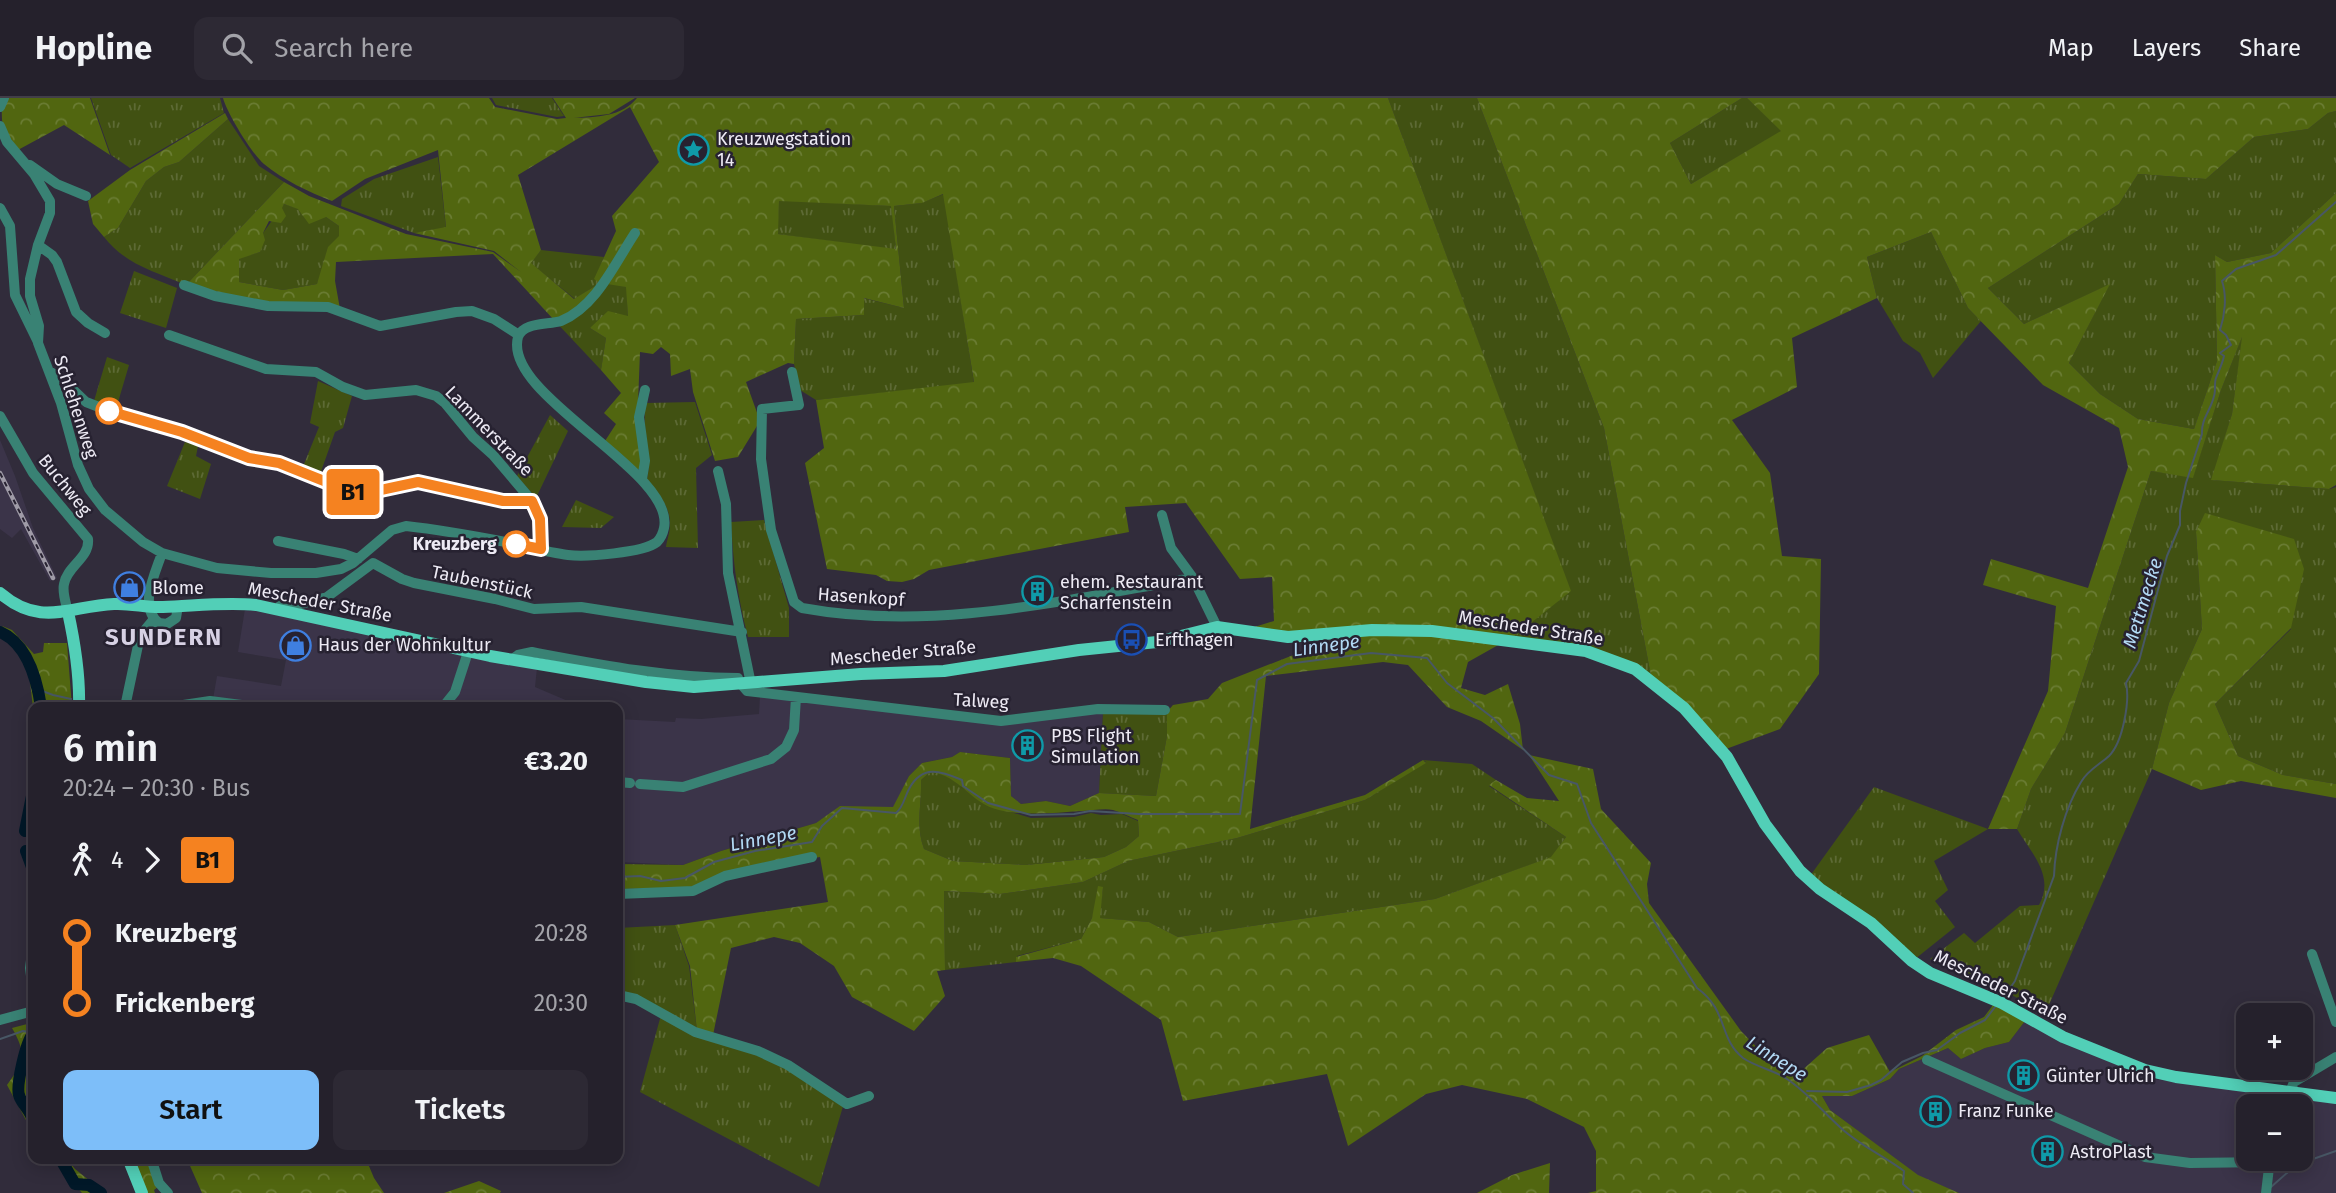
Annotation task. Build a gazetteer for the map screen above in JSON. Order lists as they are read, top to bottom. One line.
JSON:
{"streets":{"main road":["Mescheder Straße"],"street":["Schlehenweg","Lammerstraße","Buchweg","Taubenstück","Hasenkopf","Talweg"]},"crossings":[["Buchweg","Mescheder Straße"],["Taubenstück","Mescheder Straße"],["Mescheder Straße","Talweg"]],"districts":["SUNDERN"],"water":["Mettmecke","Linnepe"],"places":{"place":["Kreuzwegstation 14"],"other":["Kreuzberg"],"shop":["Blome","Haus der Wohnkultur"],"building":["ehem. Restaurant Scharfenstein","PBS Flight Simulation","Günter Ulrich","Franz Funke","AstroPlast"],"bus stop":["Erfthagen"]},"lines":["bus line B1"],"page":{"header":"Hopline","search":"Search here","nav":["Map","Layers","Share"],"on_map":"B1","heading":["6 min","20:24 – 20:30 · Bus","€3.20"],"legs":["4","B1"],"list":[{"name":"Kreuzberg","value":"20:28"},{"name":"Frickenberg","value":"20:30"}],"map_buttons":["+","−"],"buttons":["Start","Tickets"]}}
